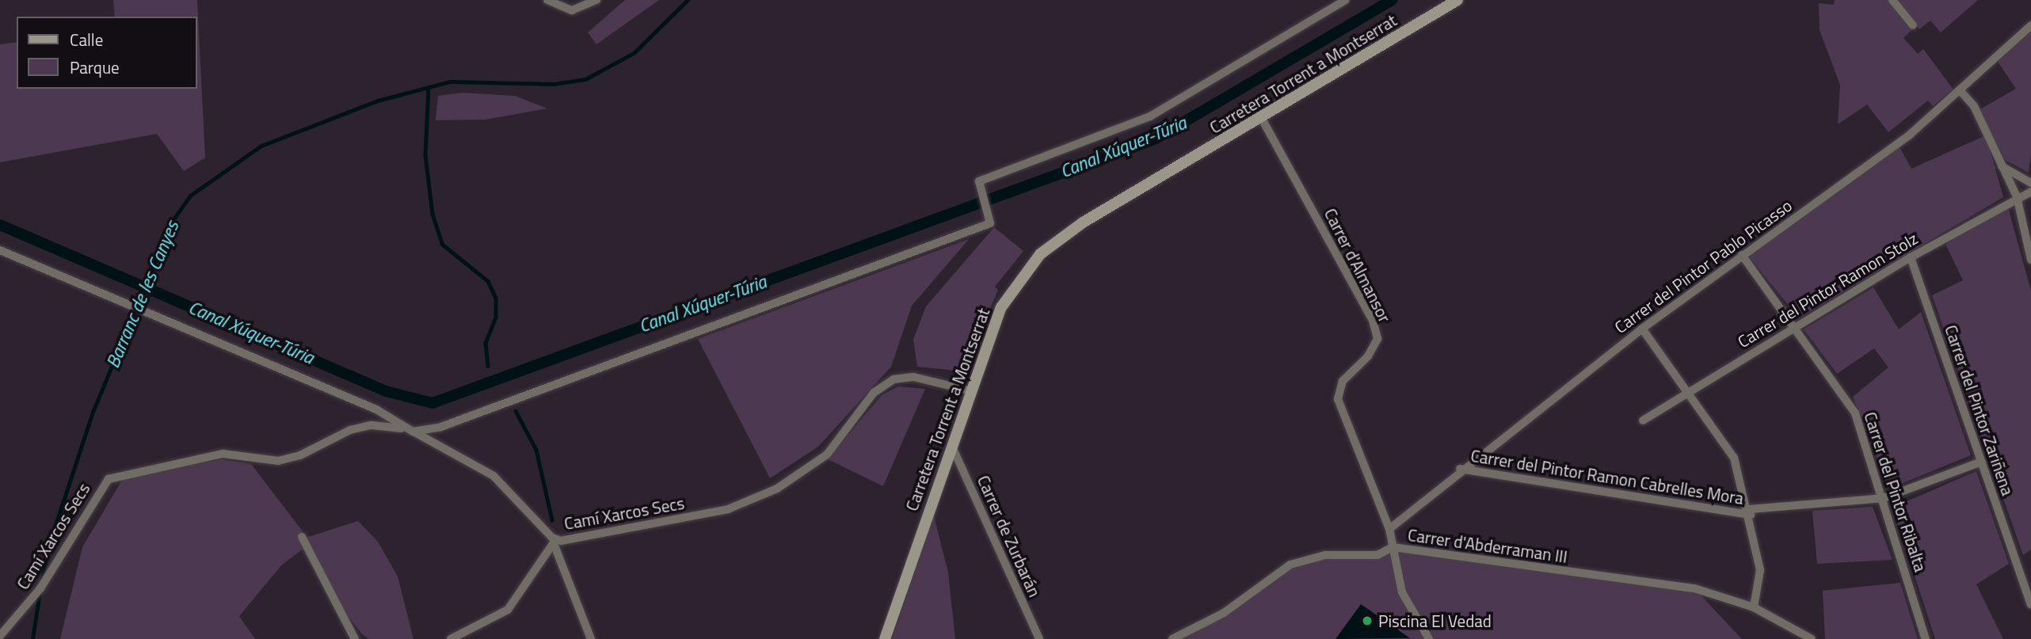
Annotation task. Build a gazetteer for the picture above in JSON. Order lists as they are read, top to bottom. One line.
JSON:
{"streets":{"main road":["Carretera Torrent a Montserrat"],"street":["Carrer d'Almansor","Carrer del Pintor Pablo Picasso","Carrer del Pintor Ramon Stolz","Carrer del Pintor Zariñena","Carrer del Pintor Ramon Cabrelles Mora","Carrer del Pintor Ribalta","Camí Xarcos Secs","Carrer de Zurbarán","Carrer d'Abderraman III"]},"crossings":[["Carretera Torrent a Montserrat","Carrer d'Almansor"],["Carretera Torrent a Montserrat","Camí Xarcos Secs"],["Carretera Torrent a Montserrat","Carrer de Zurbarán"],["Carrer d'Almansor","Carrer del Pintor Pablo Picasso"],["Carrer d'Almansor","Carrer d'Abderraman III"],["Carrer del Pintor Pablo Picasso","Carrer del Pintor Ramon Cabrelles Mora"],["Carrer del Pintor Pablo Picasso","Carrer del Pintor Ribalta"],["Carrer del Pintor Ramon Stolz","Carrer del Pintor Zariñena"],["Carrer del Pintor Ramon Stolz","Carrer del Pintor Ribalta"],["Carrer del Pintor Zariñena","Carrer del Pintor Ramon Cabrelles Mora"],["Carrer del Pintor Ramon Cabrelles Mora","Carrer del Pintor Ribalta"]],"water":["Canal Xúquer-Túria","Barranc de les Canyes"],"places":["Piscina El Vedad"],"legend":["Calle","Parque"]}
